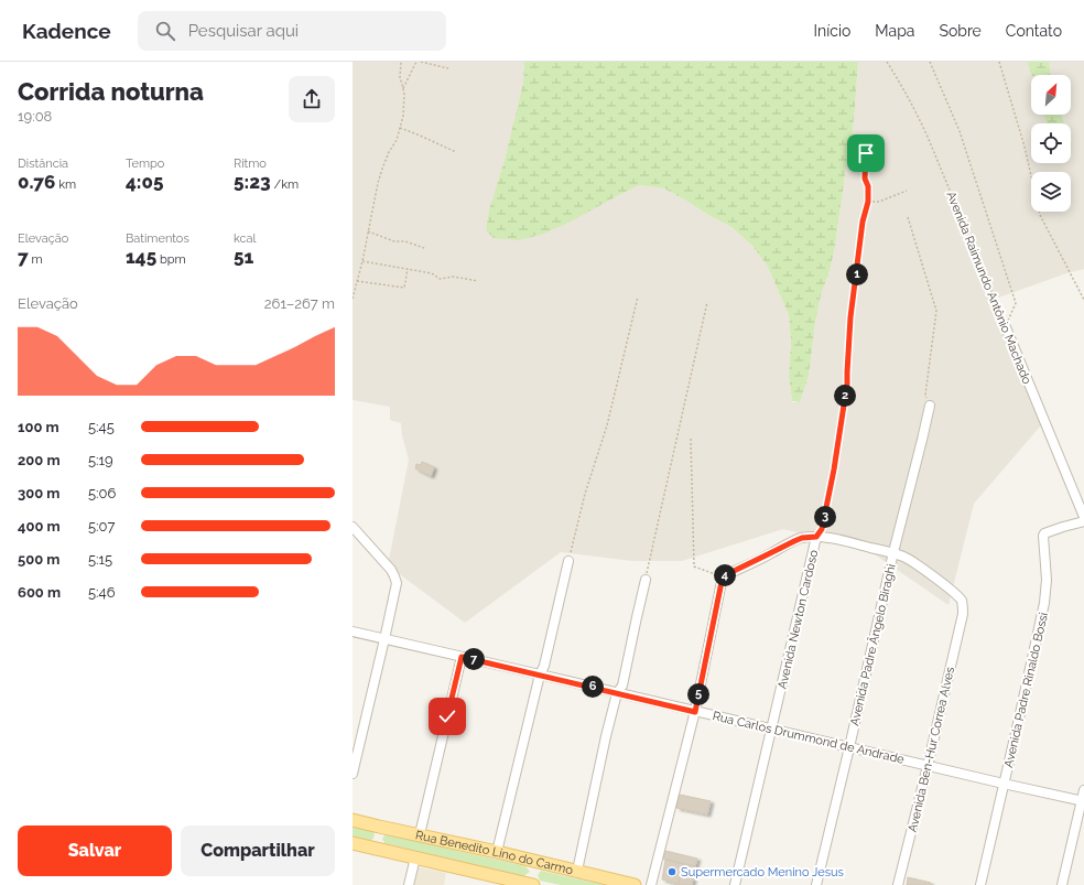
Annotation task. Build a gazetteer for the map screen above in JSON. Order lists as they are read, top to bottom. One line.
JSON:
{"streets":{"main road":["Rua Benedito Lino do Carmo"],"street":["Avenida Raimundo Antônio Machado","Avenida Newton Cardoso","Avenida Padre Ângelo Biraghi","Avenida Padre Rinaldo Bossi","Rua Carlos Drummond de Andrade","Avenida Ben-Hur Correa Alves"]},"crossings":[["Avenida Newton Cardoso","Rua Carlos Drummond de Andrade"],["Avenida Padre Ângelo Biraghi","Rua Carlos Drummond de Andrade"],["Avenida Padre Ângelo Biraghi","Avenida Ben-Hur Correa Alves"],["Avenida Padre Rinaldo Bossi","Rua Carlos Drummond de Andrade"],["Rua Carlos Drummond de Andrade","Avenida Ben-Hur Correa Alves"]],"places":["Supermercado Menino Jesus"],"north":"top right","page":{"header":"Kadence","search":"Pesquisar aqui","nav":["Início","Mapa","Sobre","Contato"],"heading":["Corrida noturna","19:08"],"stats":[["Distância","0.76 km"],["Tempo","4:05"],["Ritmo","5:23 /km"],["Elevação","7 m"],["Batimentos","145 bpm"],["kcal","51"]],"pins":["1","2","3","4","7","6","5"],"chart":["Elevação","261–267 m"],"list":[{"name":"100 m","note":"5:45"},{"name":"200 m","note":"5:19"},{"name":"300 m","note":"5:06"},{"name":"400 m","note":"5:07"},{"name":"500 m","note":"5:15"},{"name":"600 m","note":"5:46"}],"buttons":["Salvar","Compartilhar"]}}
